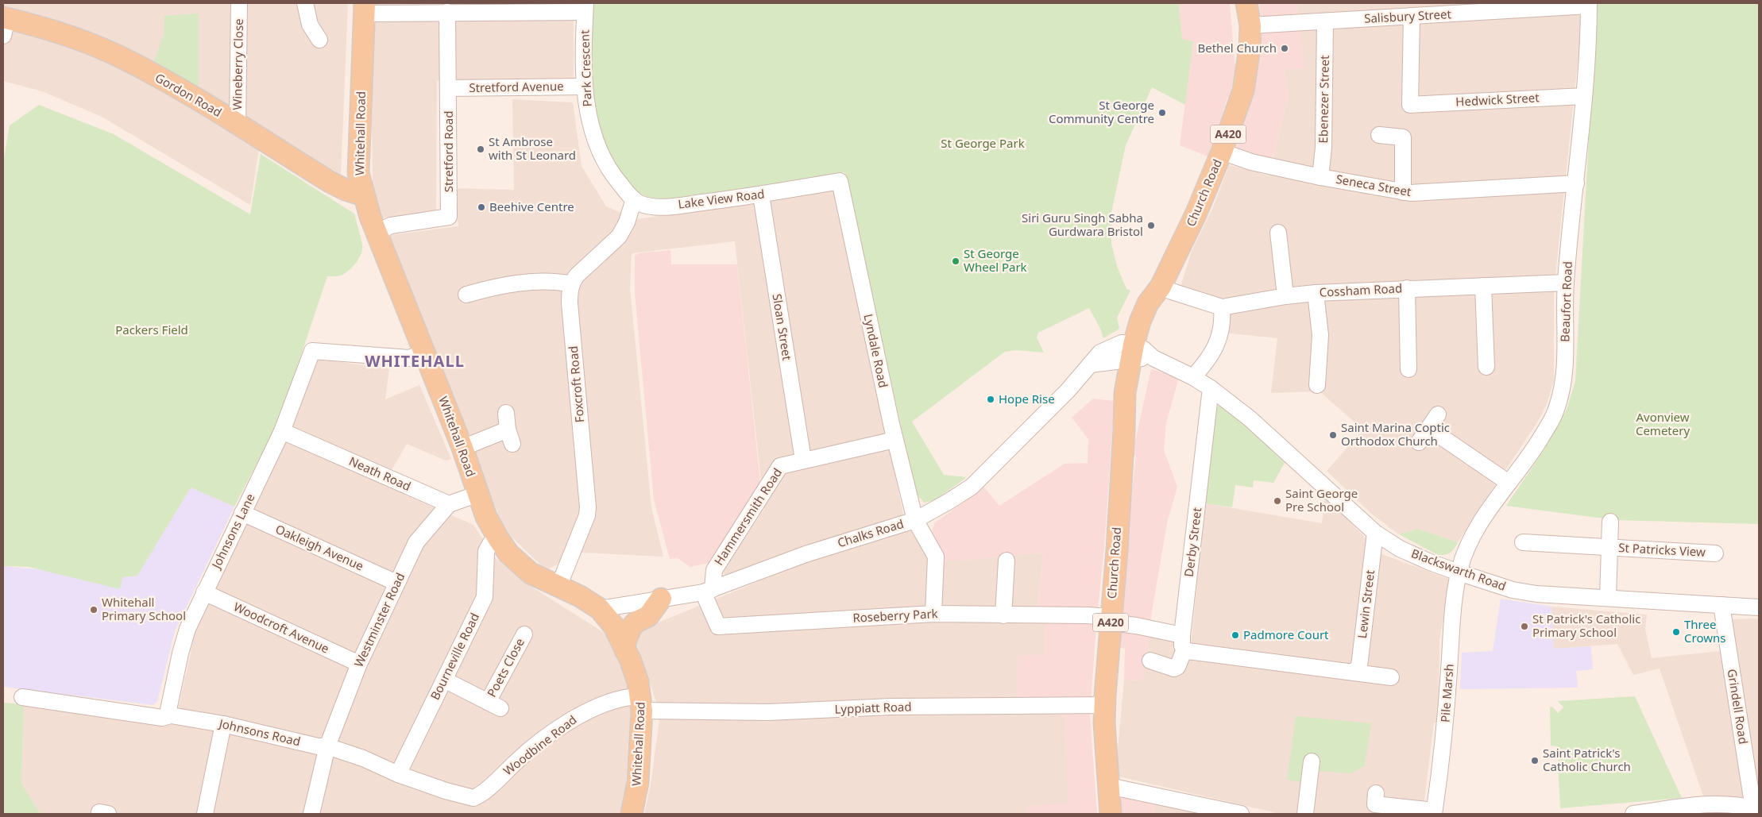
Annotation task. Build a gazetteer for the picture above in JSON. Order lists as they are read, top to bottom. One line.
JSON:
{"streets":{"main road":["Gordon Road","Whitehall Road","A420","Church Road"],"street":["Salisbury Street","Wineberry Close","Park Crescent","Stretford Avenue","Ebenezer Street","Hedwick Street","Stretford Road","Seneca Street","Lake View Road","Cossham Road","Beaufort Road","Sloan Street","Lyndale Road","Foxcroft Road","Neath Road","Hammersmith Road","Johnsons Lane","Chalks Road","Derby Street","Oakleigh Avenue","St Patricks View","Blackswarth Road","Lewin Street","Roseberry Park","Westminster Road","Woodcroft Avenue","Bourneville Road","Poets Close","Pile Marsh","Grindell Road","Lyppiatt Road","Johnsons Road","Woodbine Road"]},"crossings":[["Salisbury Street","Ebenezer Street"],["Salisbury Street","Hedwick Street"],["Salisbury Street","Church Road"],["Salisbury Street","Beaufort Road"],["Wineberry Close","Gordon Road"],["Park Crescent","Stretford Avenue"],["Park Crescent","Lake View Road"],["Stretford Avenue","Stretford Road"],["Gordon Road","Whitehall Road"],["Ebenezer Street","Seneca Street"],["Hedwick Street","Beaufort Road"],["Whitehall Road","Stretford Road"],["Whitehall Road","Foxcroft Road"],["Whitehall Road","Johnsons Lane"],["Whitehall Road","Chalks Road"],["Whitehall Road","Bourneville Road"],["Whitehall Road","Lyppiatt Road"],["Whitehall Road","Woodbine Road"],["Seneca Street","Church Road"],["Seneca Street","Beaufort Road"],["Church Road","Cossham Road"],["Church Road","Chalks Road"],["Church Road","Blackswarth Road"],["Church Road","Roseberry Park"],["Church Road","Lyppiatt Road"],["Lake View Road","Sloan Street"],["Lake View Road","Lyndale Road"],["Cossham Road","Beaufort Road"],["Cossham Road","Chalks Road"],["Cossham Road","Blackswarth Road"],["Beaufort Road","Blackswarth Road"],["Beaufort Road","Pile Marsh"],["Sloan Street","Hammersmith Road"],["Lyndale Road","Hammersmith Road"],["Lyndale Road","Chalks Road"],["Lyndale Road","Roseberry Park"],["Neath Road","Johnsons Lane"],["Neath Road","Westminster Road"],["Hammersmith Road","Chalks Road"],["Hammersmith Road","Roseberry Park"],["Johnsons Lane","Oakleigh Avenue"],["Johnsons Lane","Woodcroft Avenue"],["Johnsons Lane","Johnsons Road"],["Chalks Road","Blackswarth Road"],["Chalks Road","Roseberry Park"],["Derby Street","Blackswarth Road"],["Derby Street","Roseberry Park"],["Oakleigh Avenue","Westminster Road"],["St Patricks View","Blackswarth Road"],["Blackswarth Road","Lewin Street"],["Blackswarth Road","Pile Marsh"],["Blackswarth Road","Grindell Road"],["Lewin Street","Roseberry Park"],["Westminster Road","Woodcroft Avenue"],["Westminster Road","Johnsons Road"],["Bourneville Road","Poets Close"],["Bourneville Road","Johnsons Road"],["Lyppiatt Road","Woodbine Road"],["Johnsons Road","Woodbine Road"]],"districts":["WHITEHALL"],"parks":["St George Park","Packers Field","Avonview Cemetery"],"places":["Bethel Church","St George Community Centre","St Ambrose with St Leonard","Beehive Centre","Siri Guru Singh Sabha Gurdwara Bristol","St George Wheel Park","Hope Rise","Saint Marina Coptic Orthodox Church","Saint George Pre School","Whitehall Primary School","St Patrick's Catholic Primary School","Three Crowns","Padmore Court","Saint Patrick's Catholic Church"]}
